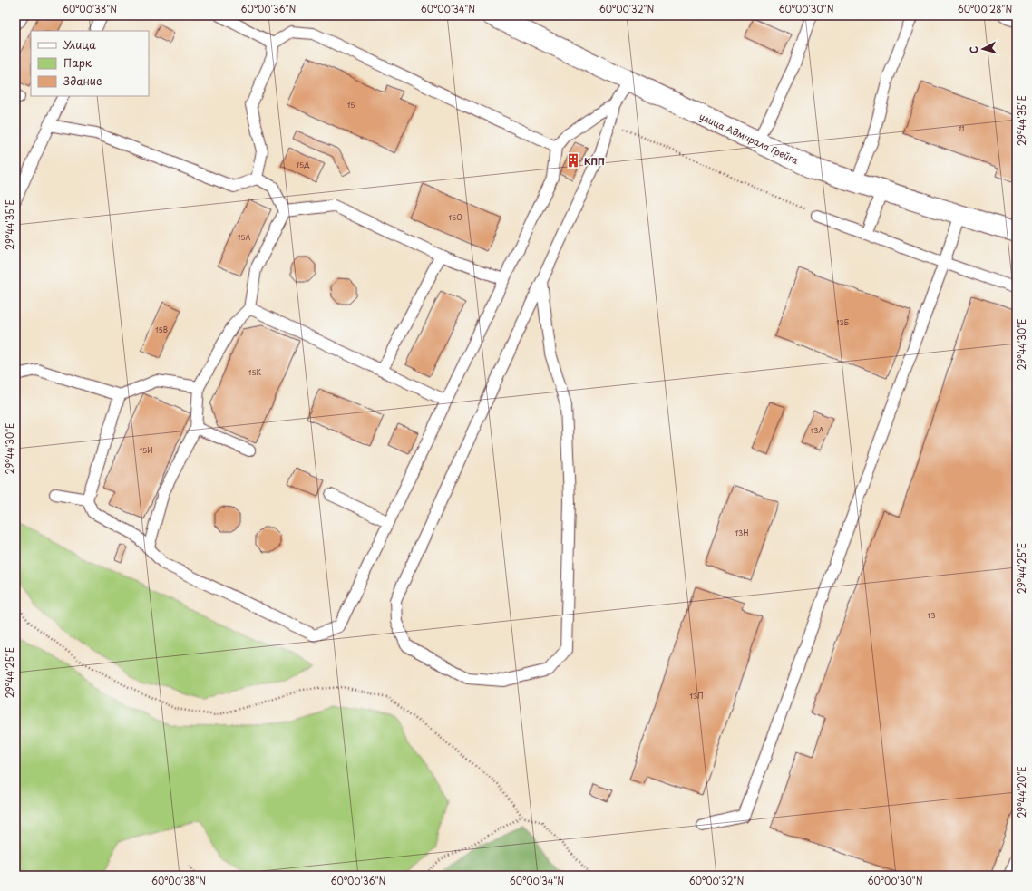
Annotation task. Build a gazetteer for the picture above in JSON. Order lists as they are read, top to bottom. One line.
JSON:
{"streets":{"street":["улица Адмирала Грейга"]},"places":{"building":["КПП"]},"house_numbers":["15","11","15Д","15О","15Л","13Б","15В","15К","13Л","15И","13Н","13","13П"],"legend":["Улица","Парк","Здание"],"north":"left","coordinates":["60°00'38\"N","60°00'36\"N","60°00'34\"N","60°00'32\"N","60°00'30\"N","60°00'28\"N","29°44'35\"E","29°44'30\"E","29°44'25\"E","29°44'20\"E"]}
